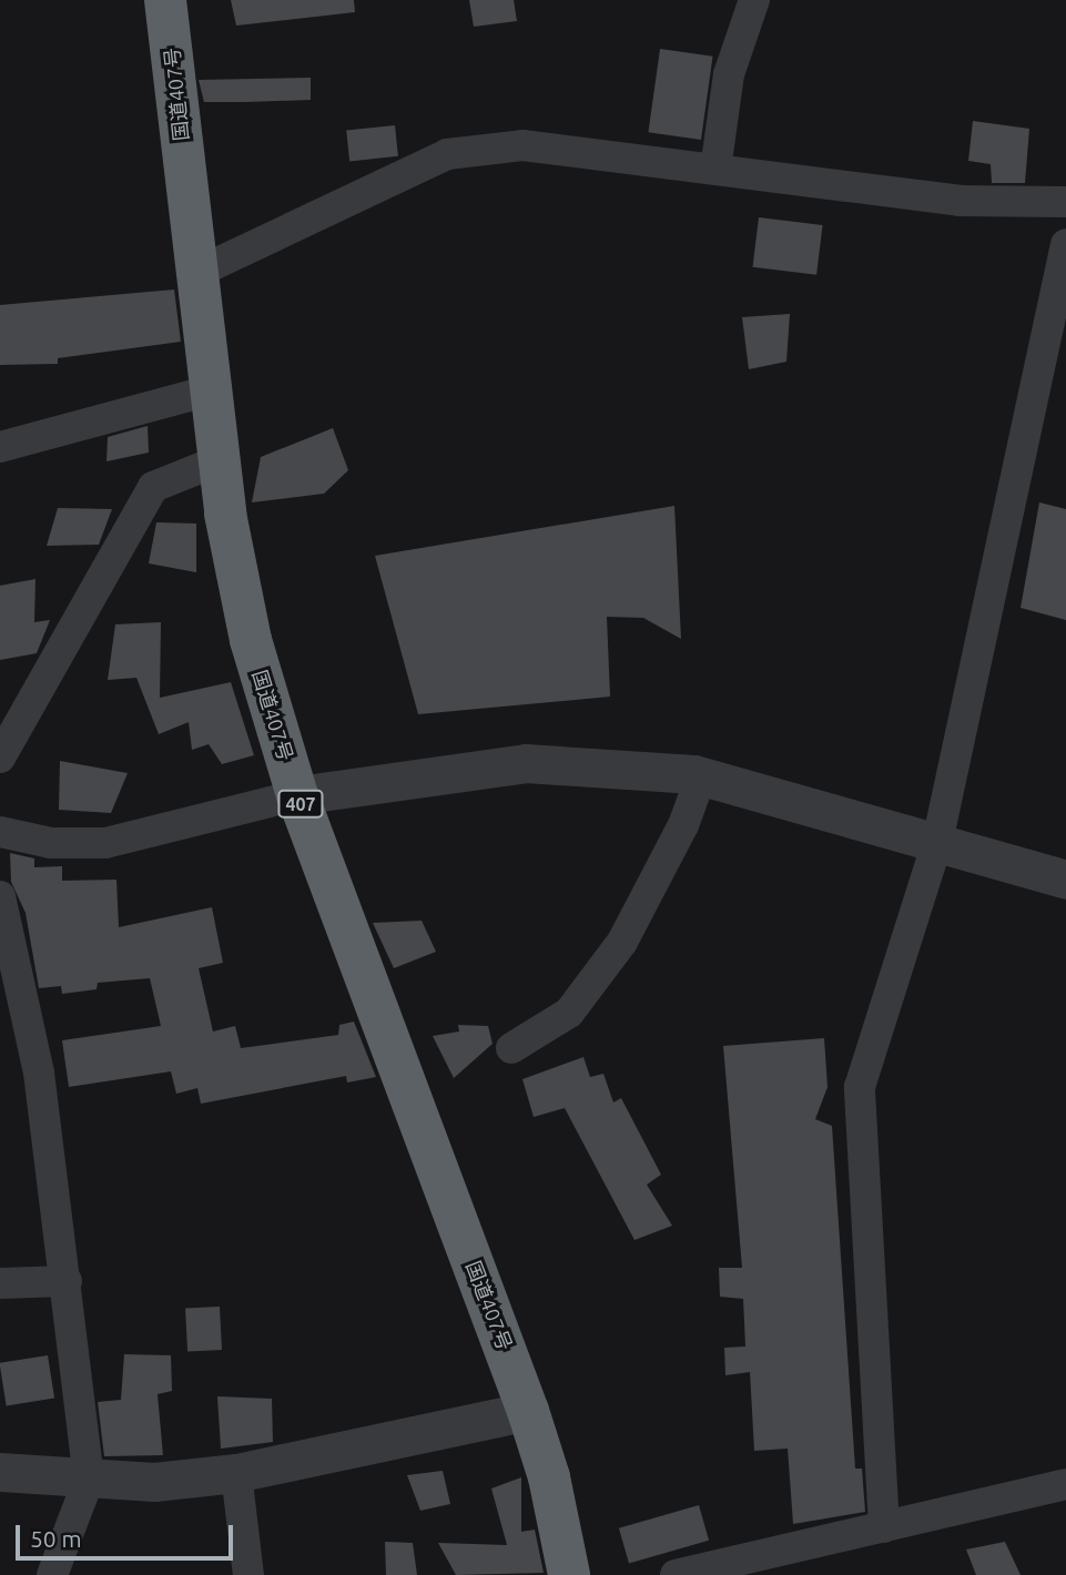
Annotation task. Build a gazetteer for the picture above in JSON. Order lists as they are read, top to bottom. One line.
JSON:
{"streets":{"highway":["国道407号","407"]},"scale_bar":"50 m"}
